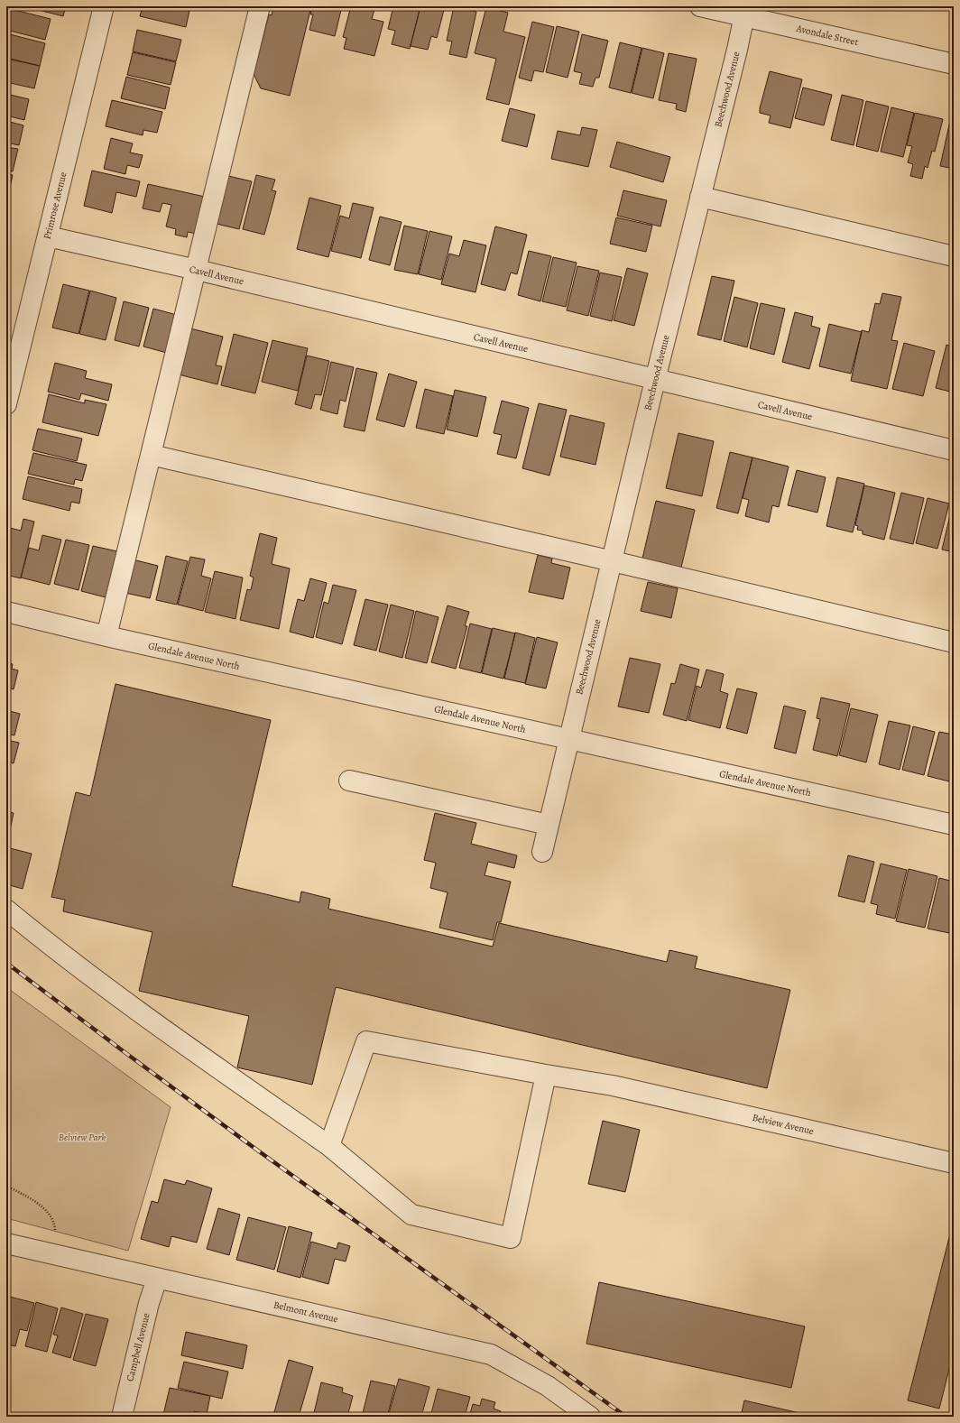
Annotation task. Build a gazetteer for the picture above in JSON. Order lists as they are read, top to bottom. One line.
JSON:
{"streets":{"street":["Avondale Street","Beechwood Avenue","Primrose Avenue","Cavell Avenue","Glendale Avenue North","Belview Avenue","Belmont Avenue","Campbell Avenue"]},"crossings":[["Avondale Street","Beechwood Avenue"],["Beechwood Avenue","Cavell Avenue"],["Beechwood Avenue","Glendale Avenue North"],["Primrose Avenue","Cavell Avenue"],["Belmont Avenue","Campbell Avenue"]],"parks":["Belview Park"]}
